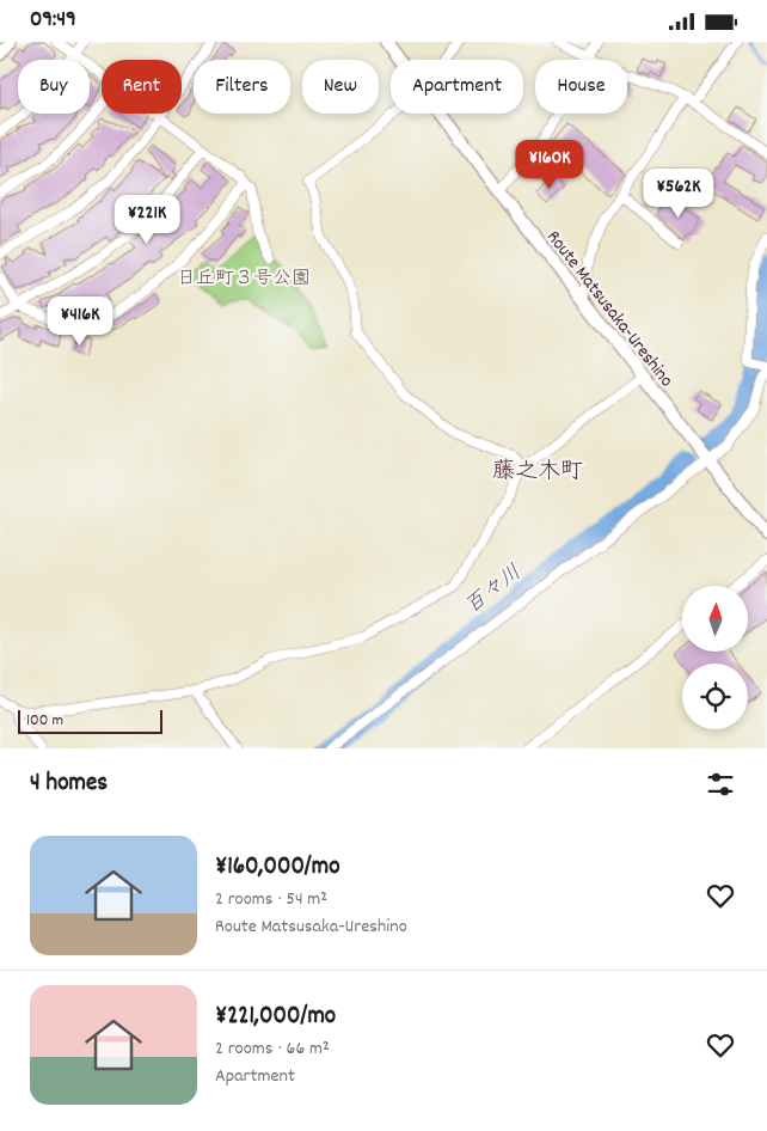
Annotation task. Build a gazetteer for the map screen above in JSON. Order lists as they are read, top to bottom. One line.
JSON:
{"streets":{"main road":["Route Matsusaka-Ureshino"]},"districts":["藤之木町"],"water":["百々川"],"parks":["日丘町３号公園"],"scale_bar":"100 m","north":"top","page":{"status":"09:49","chip":["Buy","Rent","Filters","New","Apartment","House"],"price":["¥160K","¥562K","¥221K","¥416K"],"scale":"100 m","heading":"4 homes","list":[{"name":"¥160,000/mo","note":"2 rooms · 54 m² · Route Matsusaka-Ureshino"},{"name":"¥221,000/mo","note":"2 rooms · 66 m² · Apartment"}]}}
